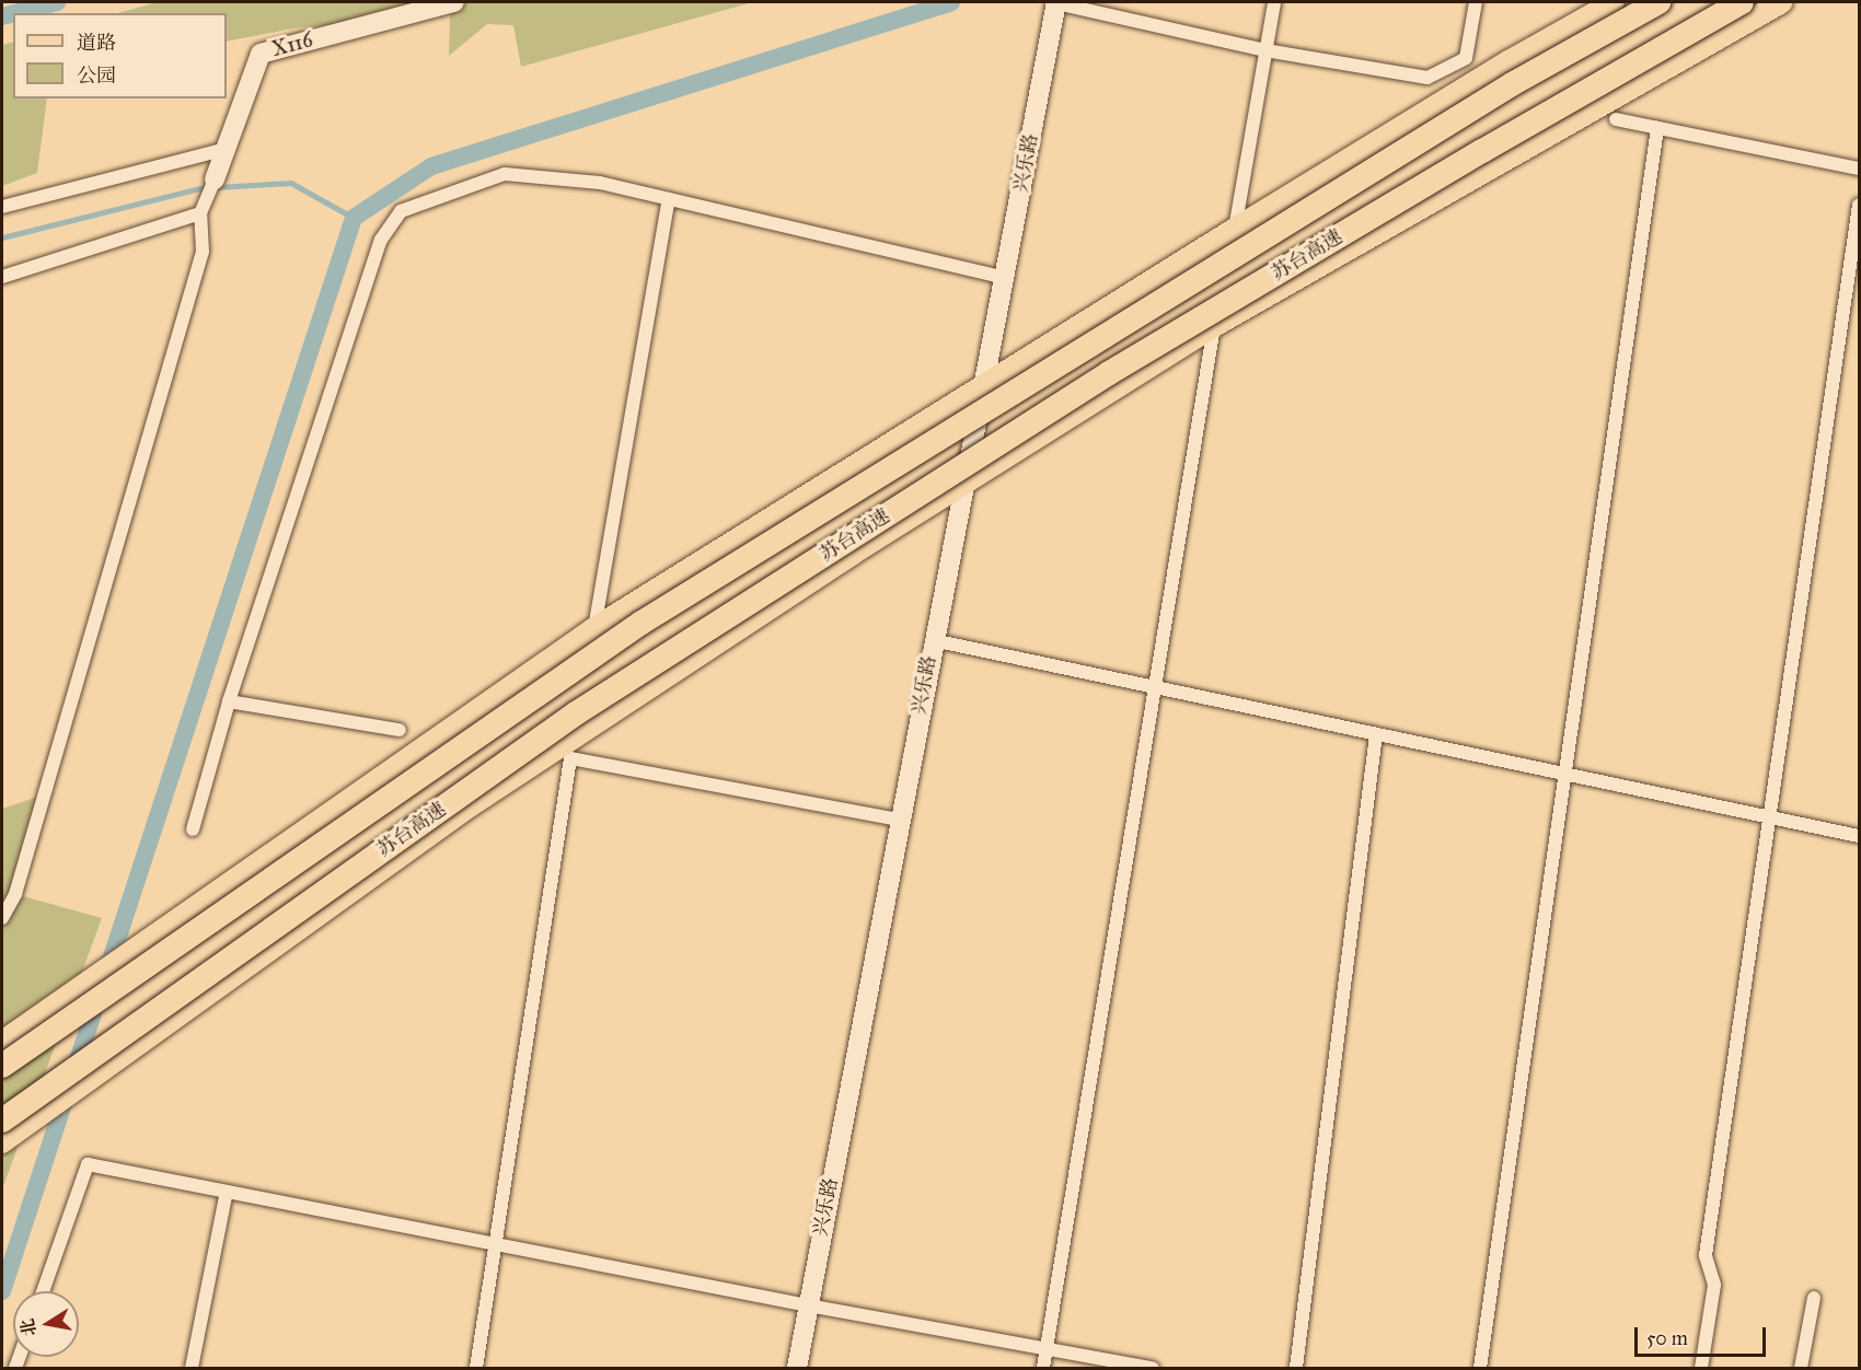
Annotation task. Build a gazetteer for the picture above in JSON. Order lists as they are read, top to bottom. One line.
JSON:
{"streets":{"highway":["苏台高速"],"main road":["X116","兴乐路"]},"legend":["道路","公园"],"scale_bar":"50 m","north":"left"}
